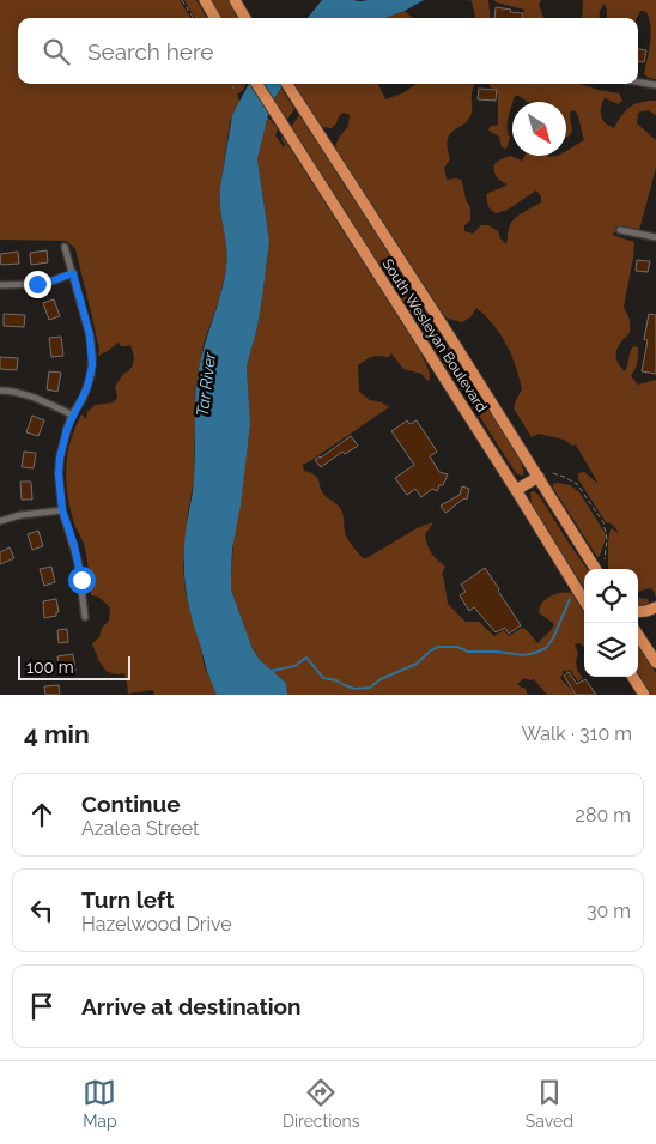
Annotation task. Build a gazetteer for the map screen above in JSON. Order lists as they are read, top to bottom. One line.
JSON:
{"streets":{"highway":["South Wesleyan Boulevard"]},"water":["Tar River"],"scale_bar":"100 m","north":"bottom right","page":{"search":"Search here","scale":"100 m","heading":["4 min","Walk · 310 m"],"list":[["Continue","Azalea Street","280 m"],["Turn left","Hazelwood Drive","30 m"],"Arrive at destination"],"nav":["Map","Directions","Saved"]}}
